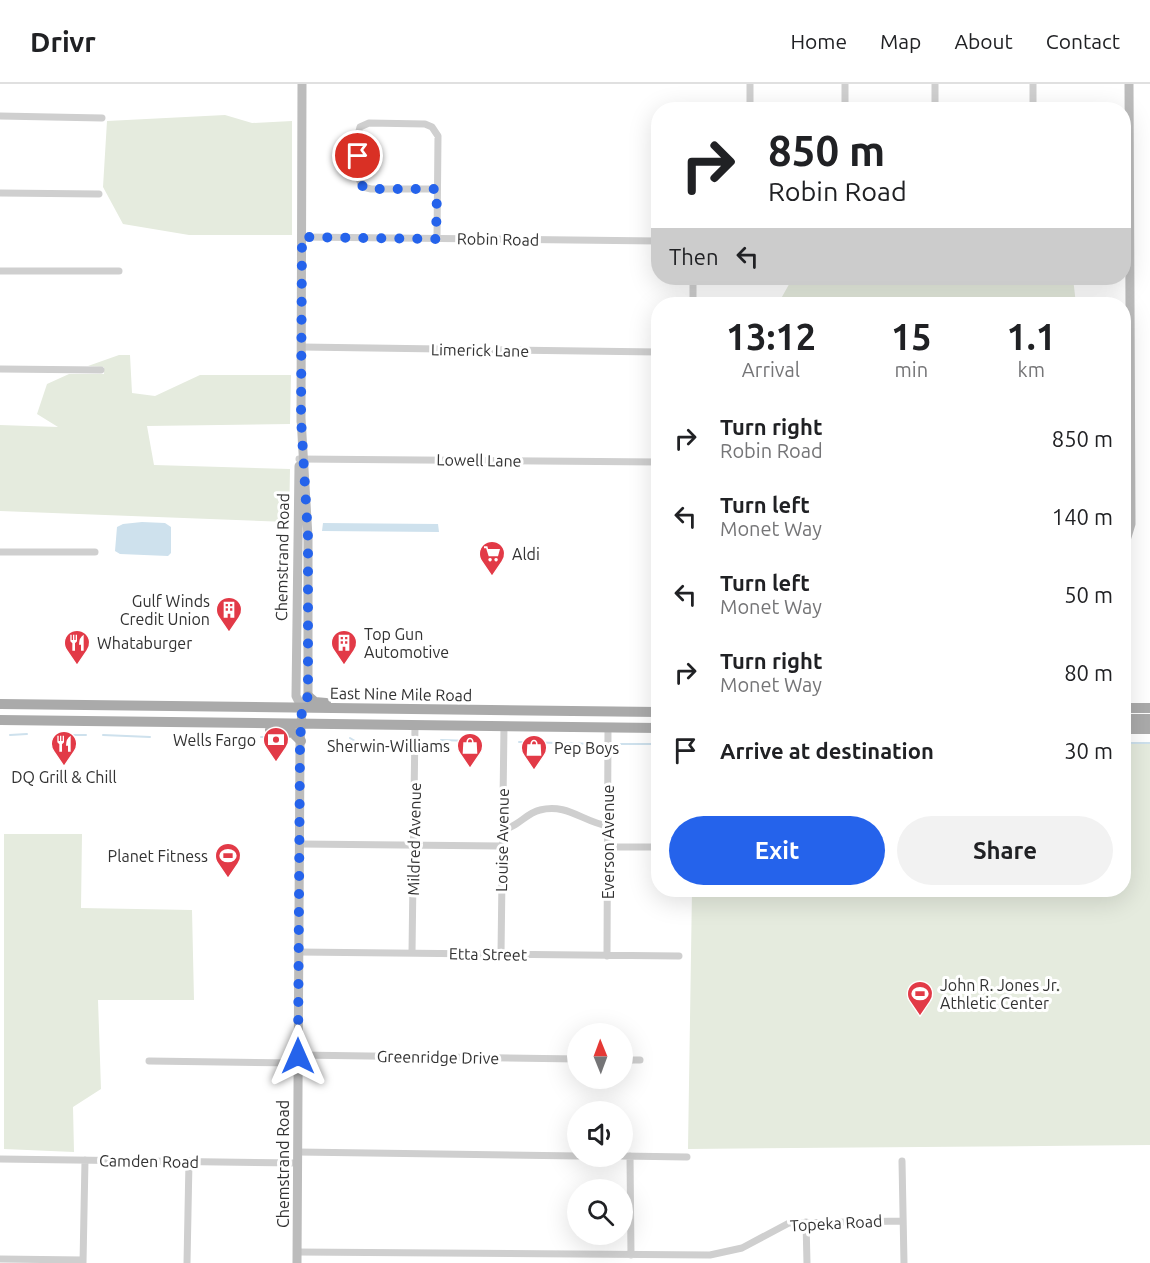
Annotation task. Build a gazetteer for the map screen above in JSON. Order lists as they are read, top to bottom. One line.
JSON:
{"streets":{"main road":["East Nine Mile Road"],"street":["Robin Road","Limerick Lane","Lowell Lane","Chemstrand Road","Mildred Avenue","Louise Avenue","Everson Avenue","Etta Street","Greenridge Drive","Camden Road","Topeka Road"]},"crossings":[["Robin Road","Chemstrand Road"],["Limerick Lane","Chemstrand Road"],["Lowell Lane","Chemstrand Road"],["Chemstrand Road","East Nine Mile Road"],["Chemstrand Road","Etta Street"],["Chemstrand Road","Greenridge Drive"],["Chemstrand Road","Camden Road"],["Chemstrand Road","Topeka Road"],["East Nine Mile Road","Mildred Avenue"],["East Nine Mile Road","Louise Avenue"],["East Nine Mile Road","Everson Avenue"],["Mildred Avenue","Etta Street"],["Louise Avenue","Etta Street"],["Everson Avenue","Etta Street"]],"places":{"supermarket":["Aldi"],"building":["Gulf Winds Credit Union","Top Gun Automotive"],"restaurant":["Whataburger","DQ Grill & Chill"],"bank":["Wells Fargo"],"shop":["Sherwin-Williams","Pep Boys"],"sports":["Planet Fitness","John R. Jones Jr. Athletic Center"]},"north":"top","page":{"header":"Drivr","nav":["Home","Map","About","Contact"],"turn":["850 m","Robin Road"],"then":"Then","eta":["13:12","Arrival","15","min","1.1","km"],"list":[{"name":"Turn right","note":"Robin Road","value":"850 m"},{"name":"Turn left","note":"Monet Way","value":"140 m"},{"name":"Turn left","note":"Monet Way","value":"50 m"},{"name":"Turn right","note":"Monet Way","value":"80 m"},{"name":"Arrive at destination","value":"30 m"}],"buttons":["Exit","Share"]}}
